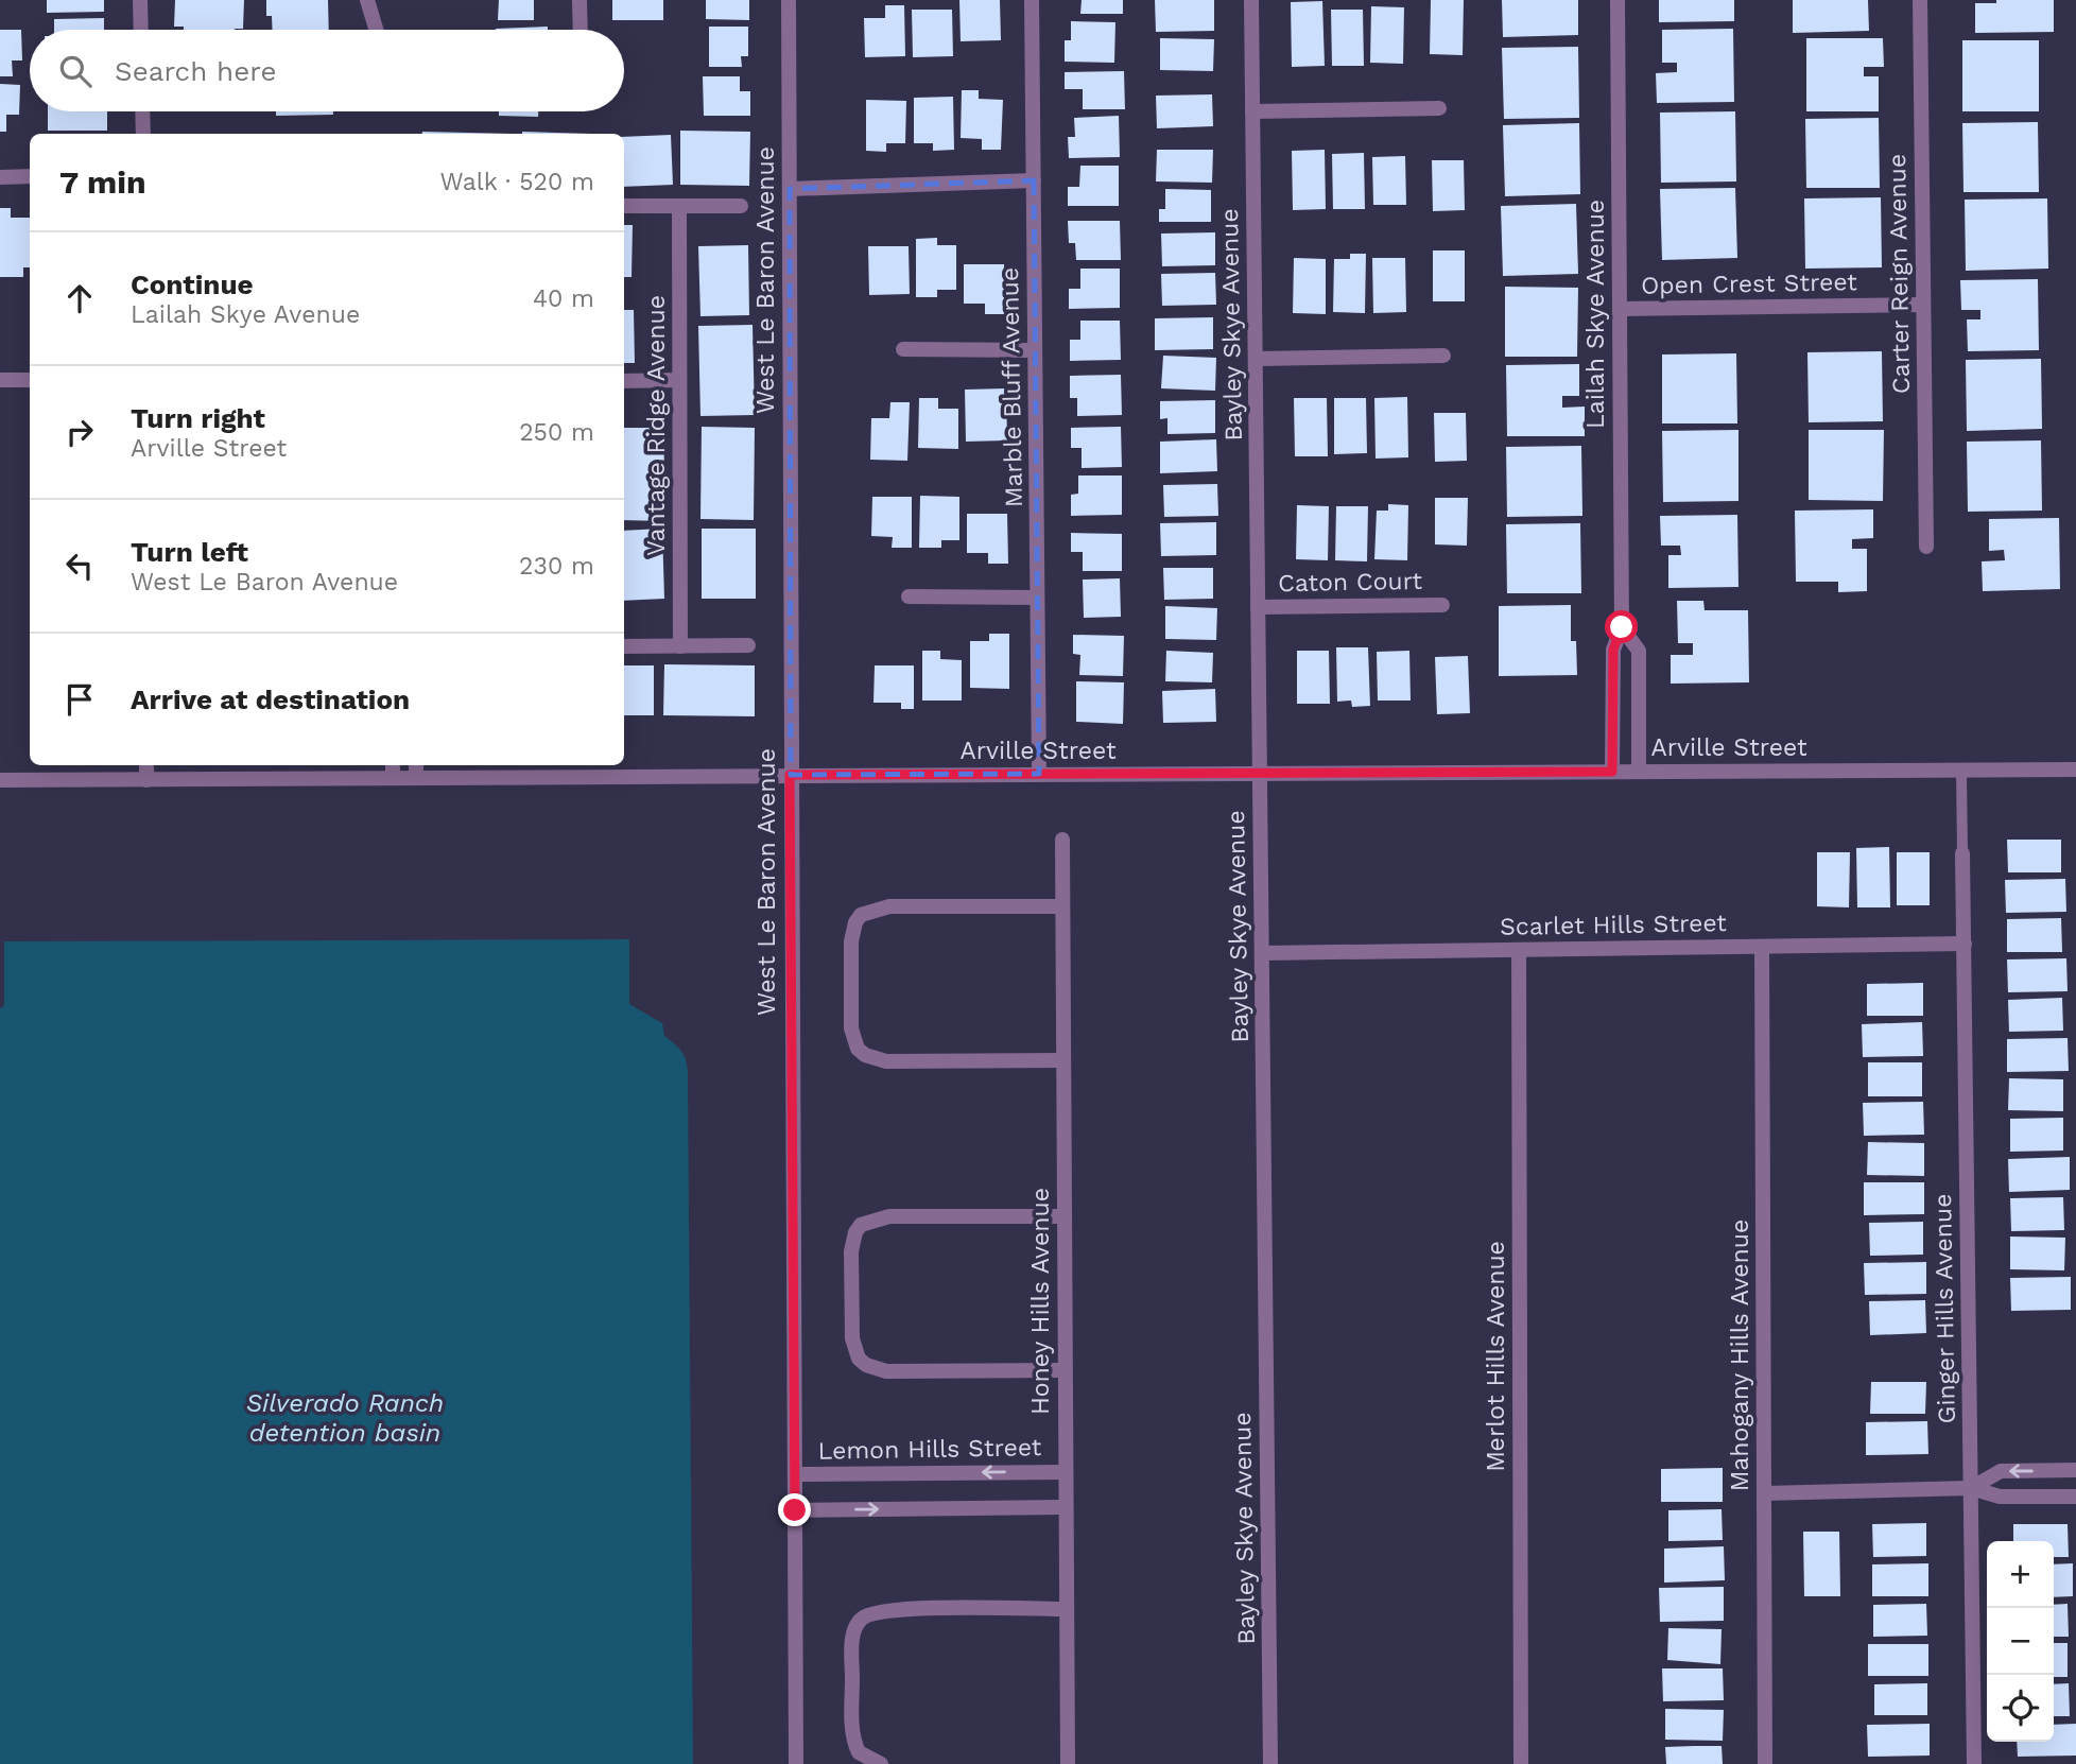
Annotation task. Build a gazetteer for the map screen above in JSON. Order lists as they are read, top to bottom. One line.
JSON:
{"streets":{"street":["Carter Reign Avenue","West Le Baron Avenue","Open Crest Street","Lailah Skye Avenue","Bayley Skye Avenue","Marble Bluff Avenue","Vantage Ridge Avenue","Caton Court","Arville Street","Scarlet Hills Street","Honey Hills Avenue","Ginger Hills Avenue","Mahogany Hills Avenue","Merlot Hills Avenue","Lemon Hills Street"]},"crossings":[["Carter Reign Avenue","Open Crest Street"],["West Le Baron Avenue","Arville Street"],["West Le Baron Avenue","Lemon Hills Street"],["Open Crest Street","Lailah Skye Avenue"],["Lailah Skye Avenue","Arville Street"],["Bayley Skye Avenue","Caton Court"],["Bayley Skye Avenue","Arville Street"],["Bayley Skye Avenue","Scarlet Hills Street"],["Marble Bluff Avenue","Arville Street"],["Scarlet Hills Street","Ginger Hills Avenue"],["Scarlet Hills Street","Mahogany Hills Avenue"],["Scarlet Hills Street","Merlot Hills Avenue"],["Honey Hills Avenue","Lemon Hills Street"]],"water":["Silverado Ranch detention basin"],"page":{"search":"Search here","heading":["7 min","Walk · 520 m"],"list":[["Continue","Lailah Skye Avenue","40 m"],["Turn right","Arville Street","250 m"],["Turn left","West Le Baron Avenue","230 m"],"Arrive at destination"],"map_buttons":["+","−"]}}
